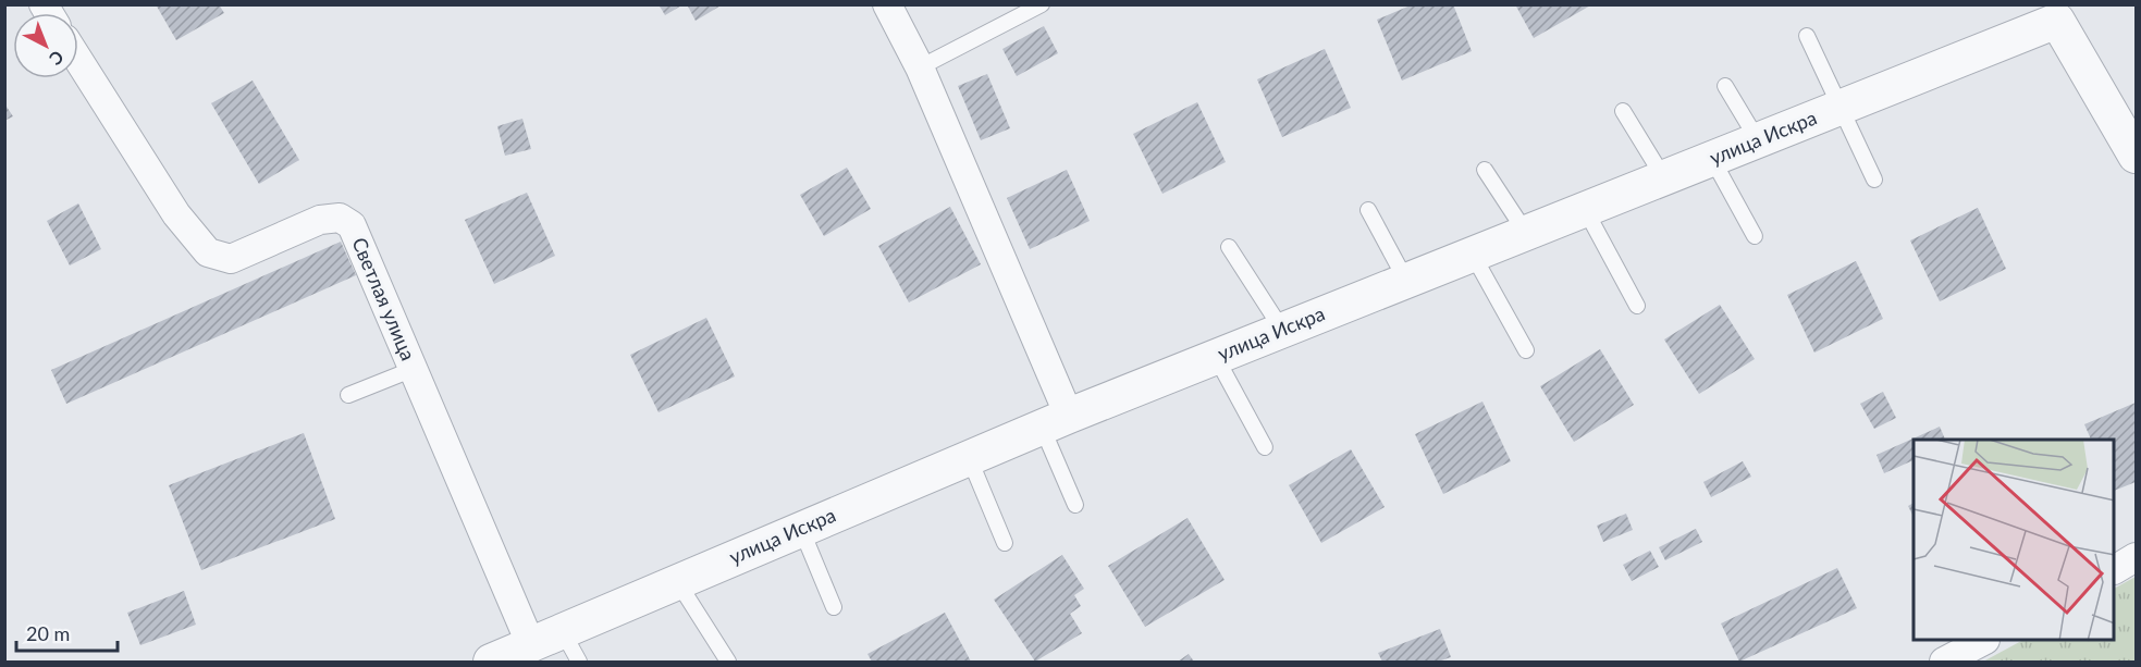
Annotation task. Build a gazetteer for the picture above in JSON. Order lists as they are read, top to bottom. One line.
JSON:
{"streets":{"street":["улица Искра","Светлая улица"]},"crossings":[["улица Искра","Светлая улица"]],"scale_bar":"20 m","north":"bottom right"}
